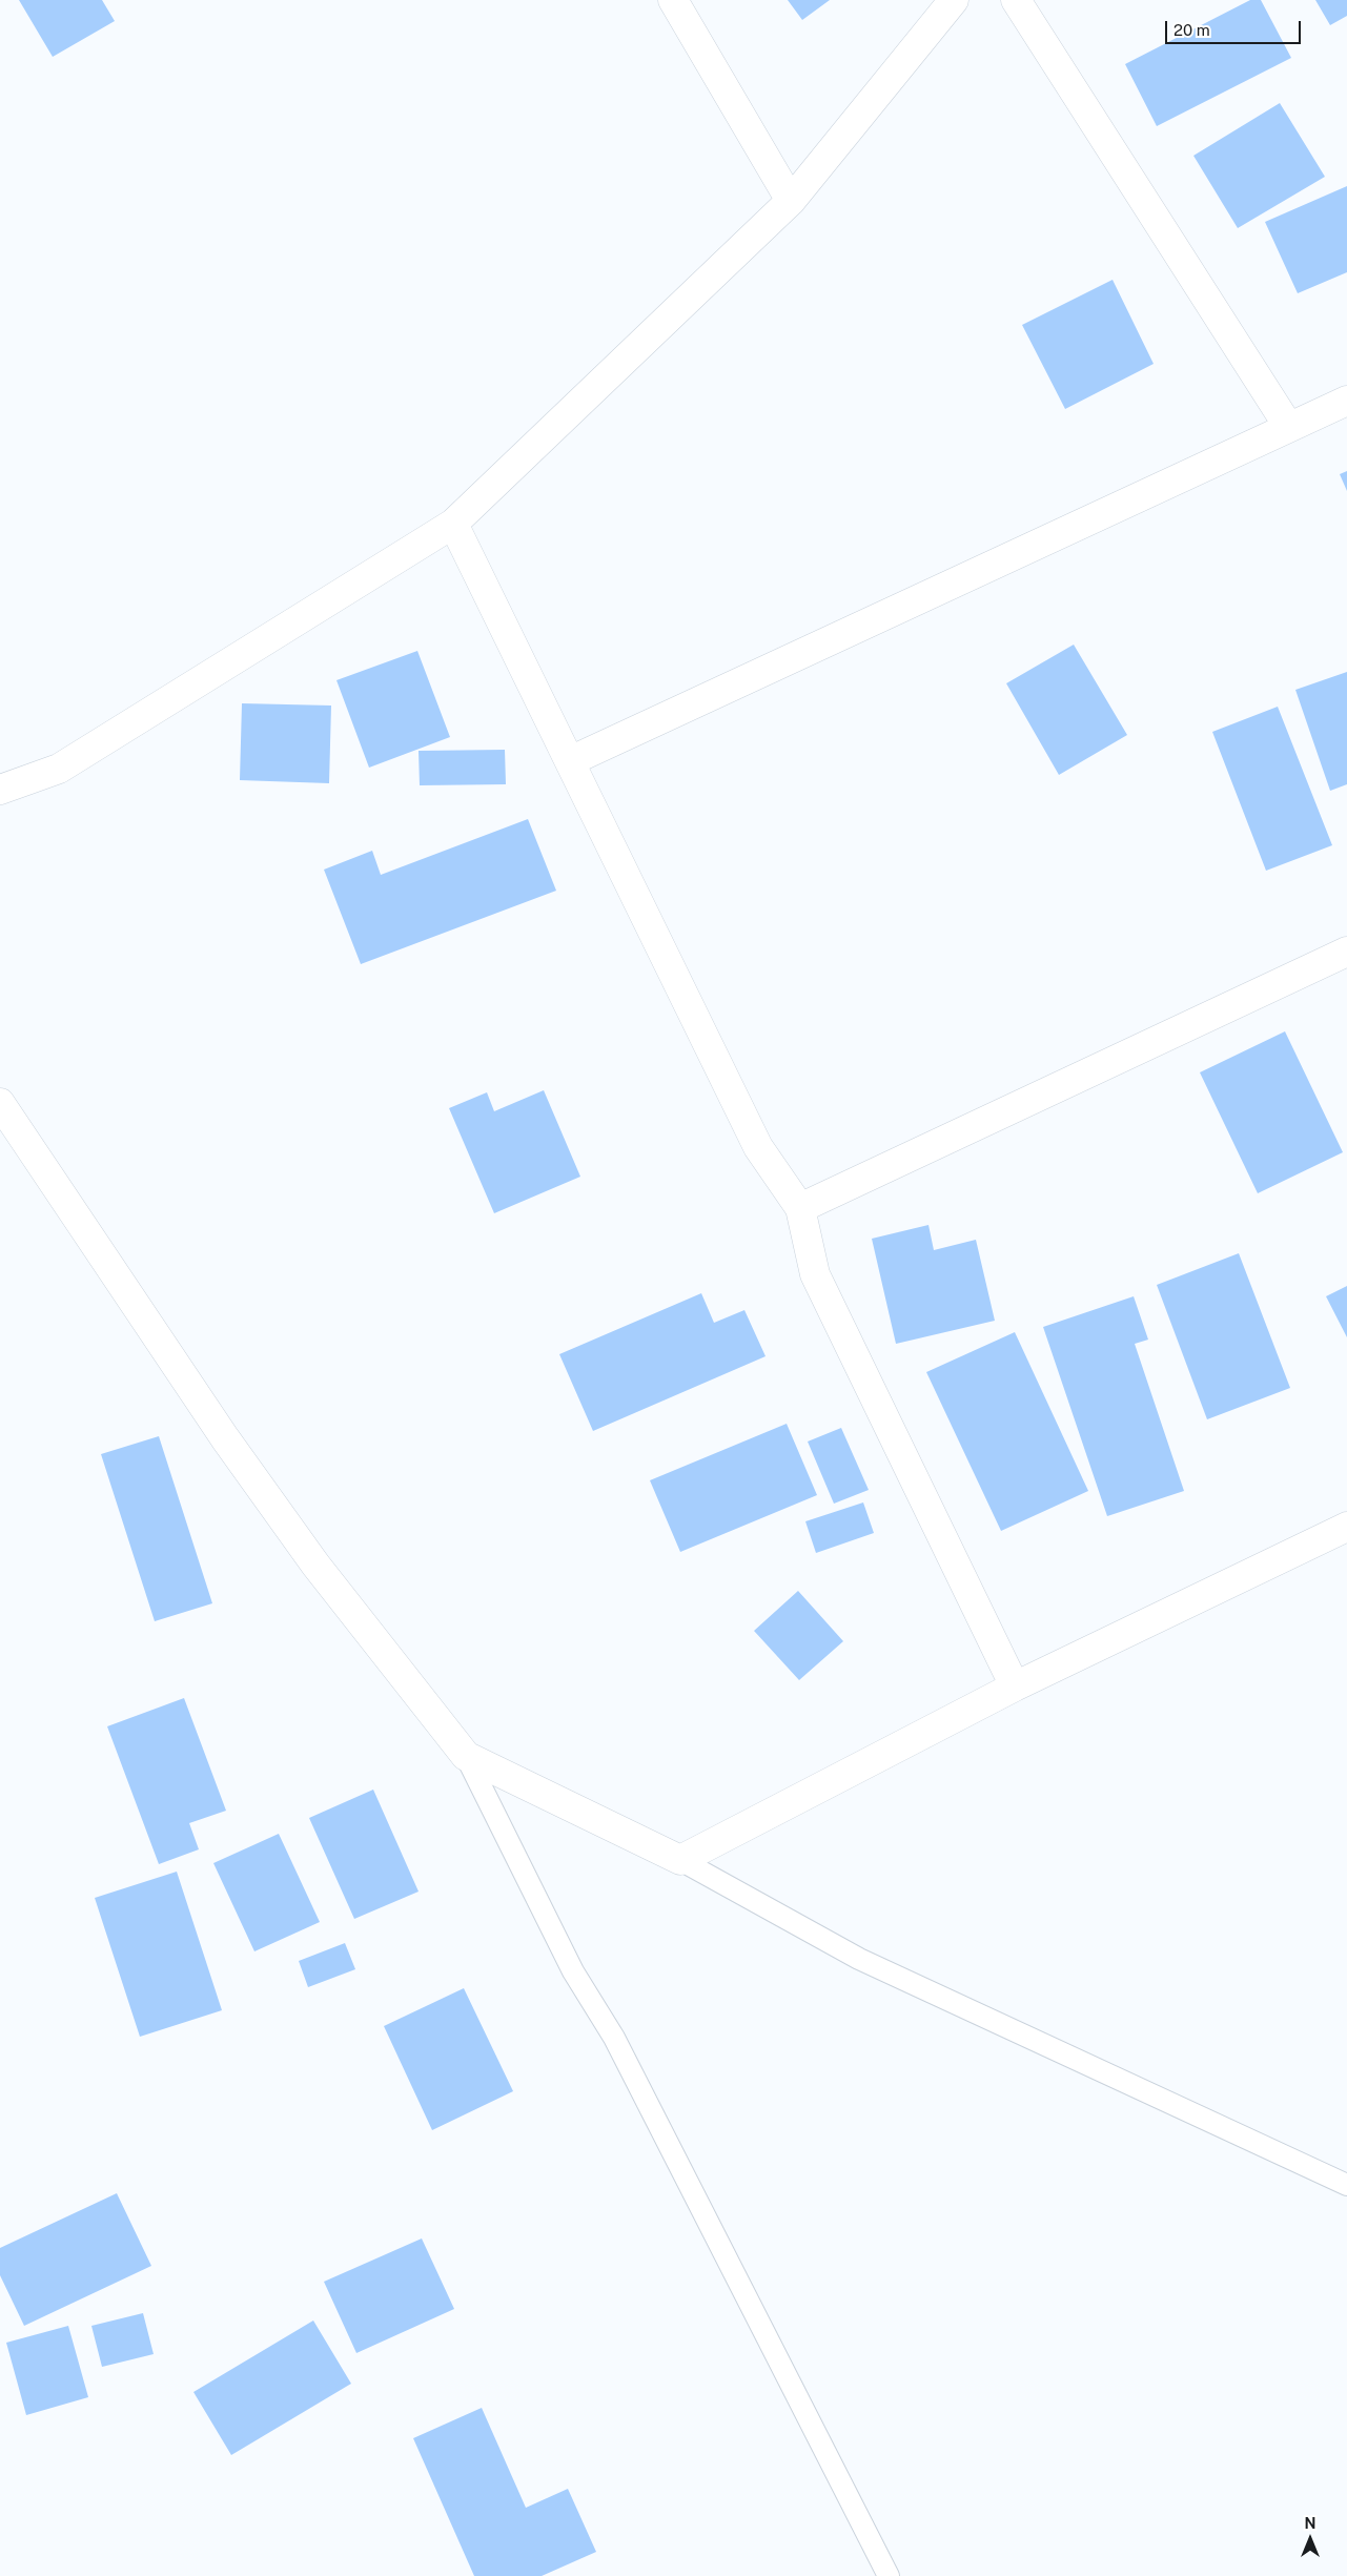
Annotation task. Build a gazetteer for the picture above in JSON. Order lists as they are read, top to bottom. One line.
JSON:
{"scale_bar":"20 m","north":"top"}
